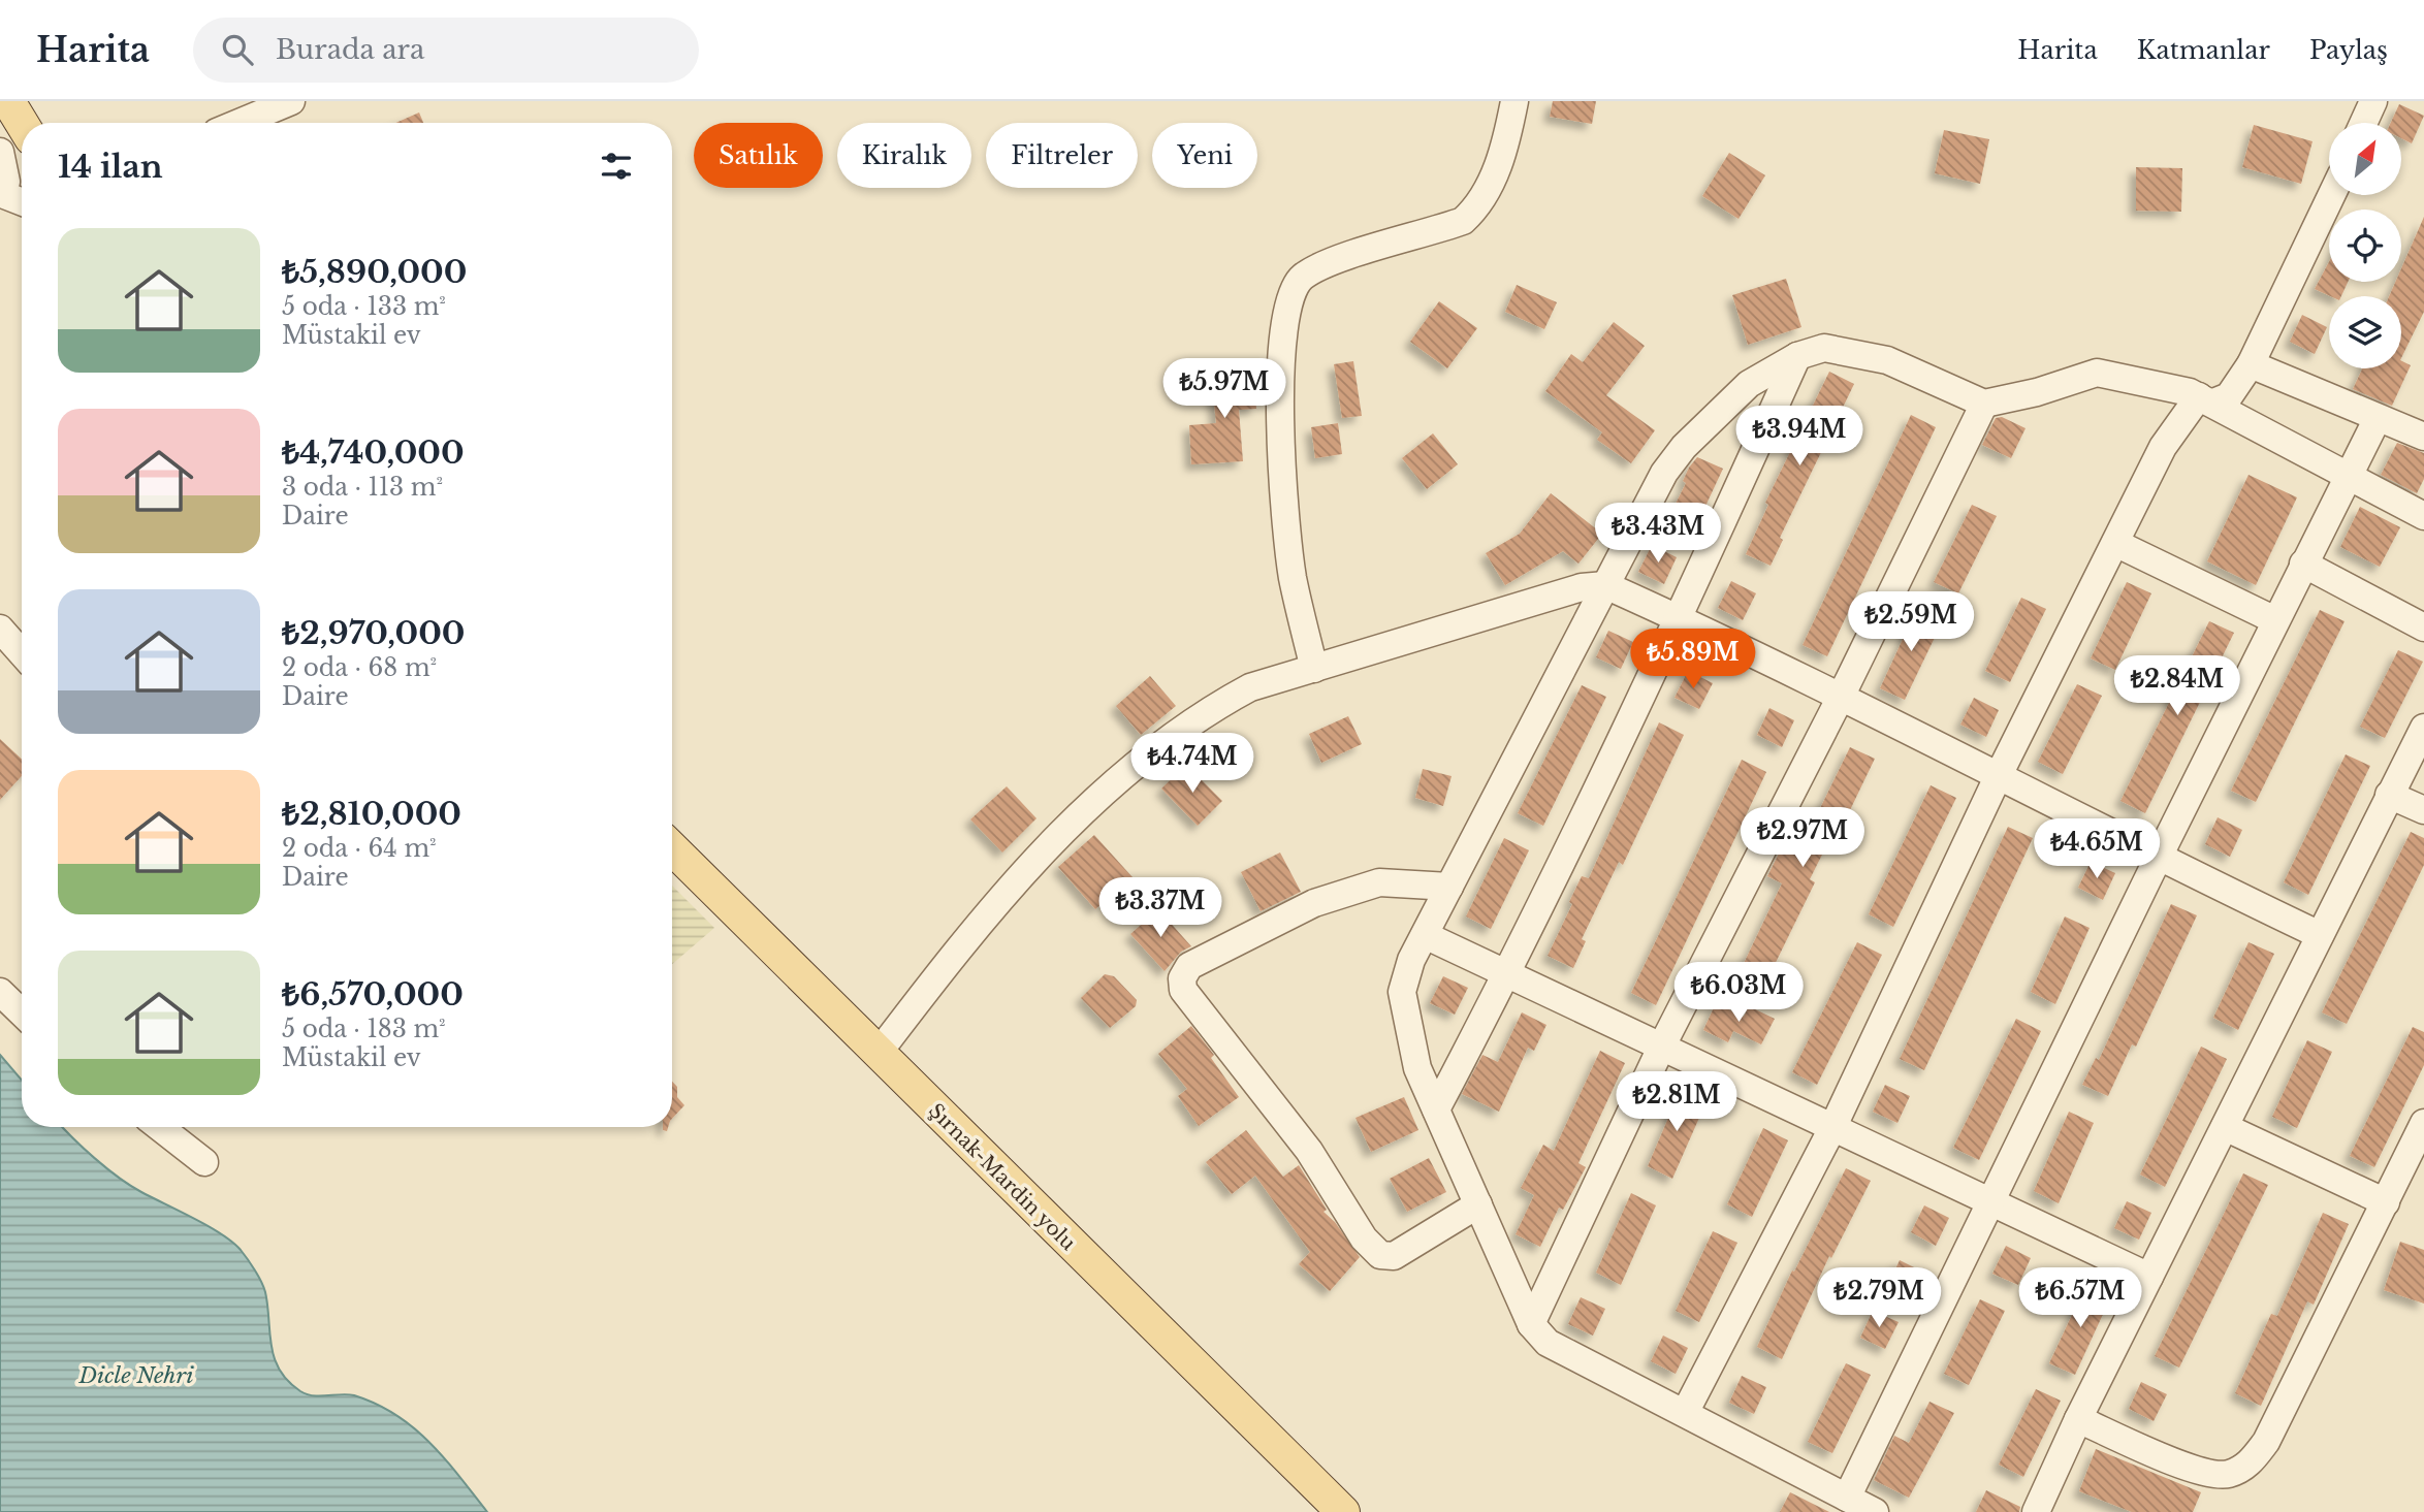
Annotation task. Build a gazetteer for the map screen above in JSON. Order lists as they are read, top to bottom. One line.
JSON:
{"streets":{"main road":["Şırnak-Mardin yolu"]},"water":["Dicle Nehri"],"north":"top right","page":{"header":"Harita","search":"Burada ara","nav":["Harita","Katmanlar","Paylaş"],"chip":["Satılık","Kiralık","Filtreler","Yeni"],"heading":"14 ilan","list":[{"name":"₺5,890,000","note":"5 oda · 133 m² · Müstakil ev"},{"name":"₺4,740,000","note":"3 oda · 113 m² · Daire"},{"name":"₺2,970,000","note":"2 oda · 68 m² · Daire"},{"name":"₺2,810,000","note":"2 oda · 64 m² · Daire"},{"name":"₺6,570,000","note":"5 oda · 183 m² · Müstakil ev"}],"price":["₺5.97M","₺3.94M","₺3.43M","₺2.59M","₺5.89M","₺2.84M","₺4.74M","₺2.97M","₺4.65M","₺3.37M","₺6.03M","₺2.81M","₺2.79M","₺6.57M"]}}
